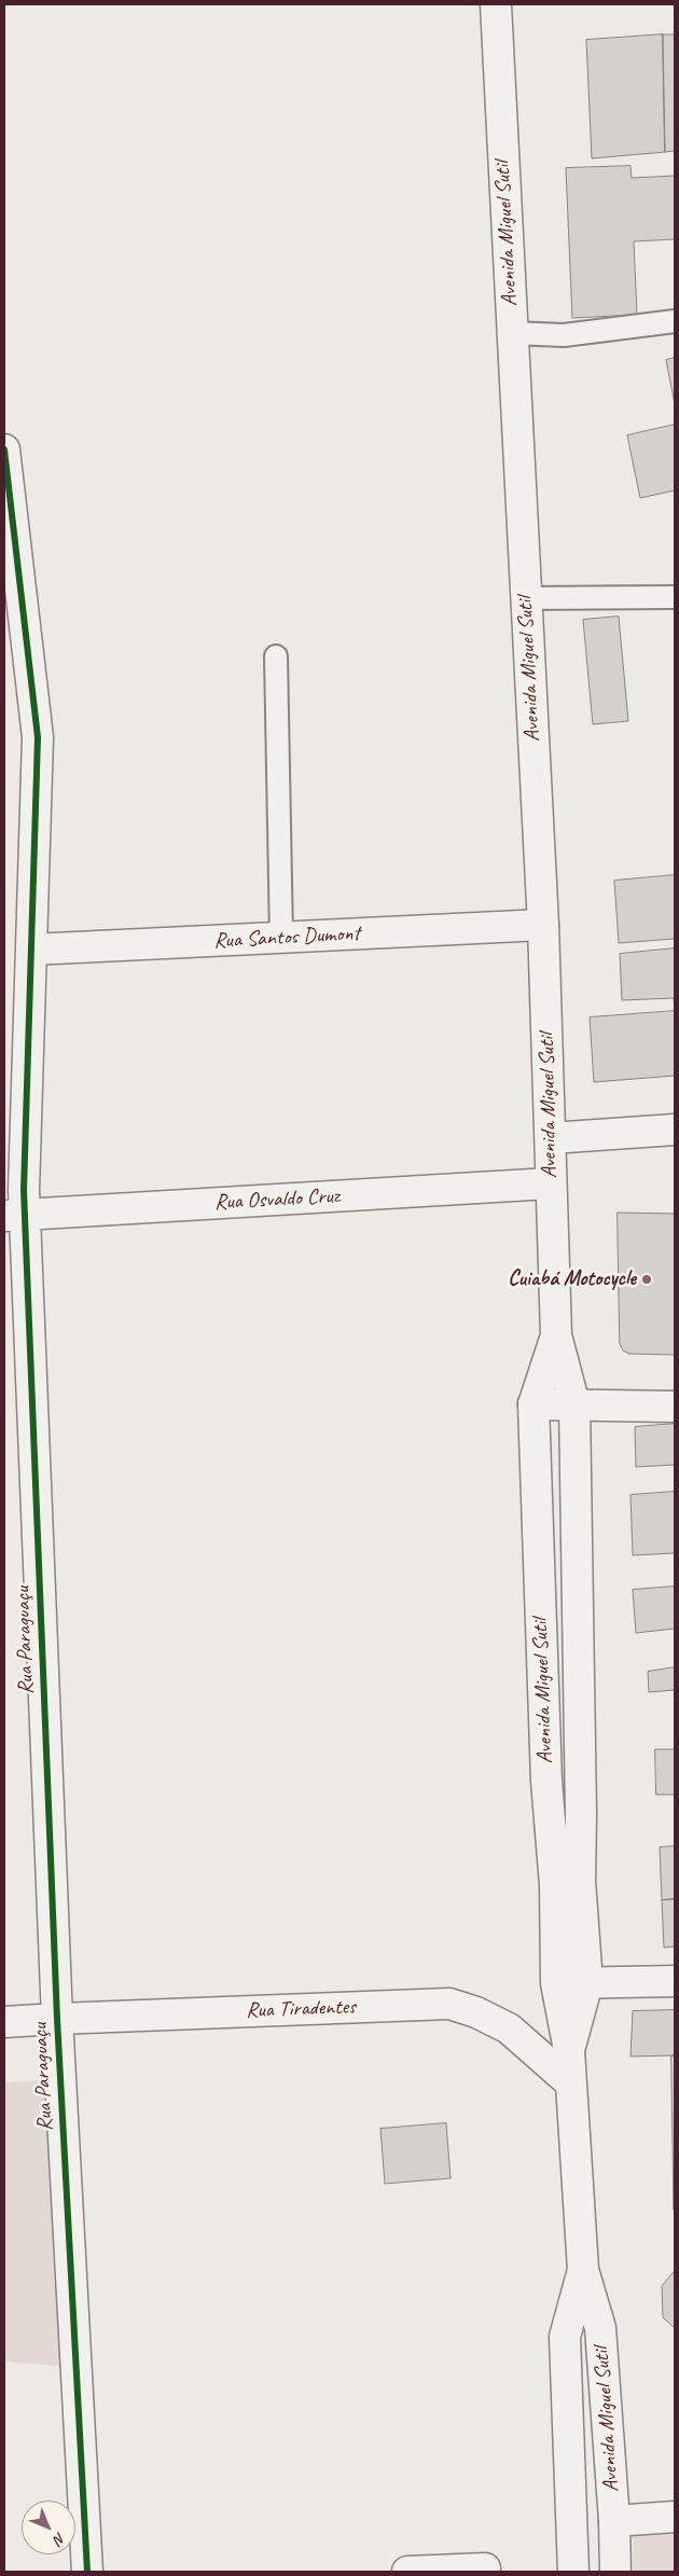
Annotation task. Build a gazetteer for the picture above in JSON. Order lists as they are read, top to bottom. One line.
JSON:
{"streets":{"street":["Avenida Miguel Sutil","Rua Santos Dumont","Rua Osvaldo Cruz","Rua Paraguaçu","Rua Tiradentes"]},"crossings":[["Avenida Miguel Sutil","Rua Santos Dumont"],["Avenida Miguel Sutil","Rua Osvaldo Cruz"],["Avenida Miguel Sutil","Rua Tiradentes"],["Rua Santos Dumont","Rua Paraguaçu"],["Rua Osvaldo Cruz","Rua Paraguaçu"],["Rua Paraguaçu","Rua Tiradentes"]],"places":["Cuiabá Motocycle"],"north":"bottom right"}
